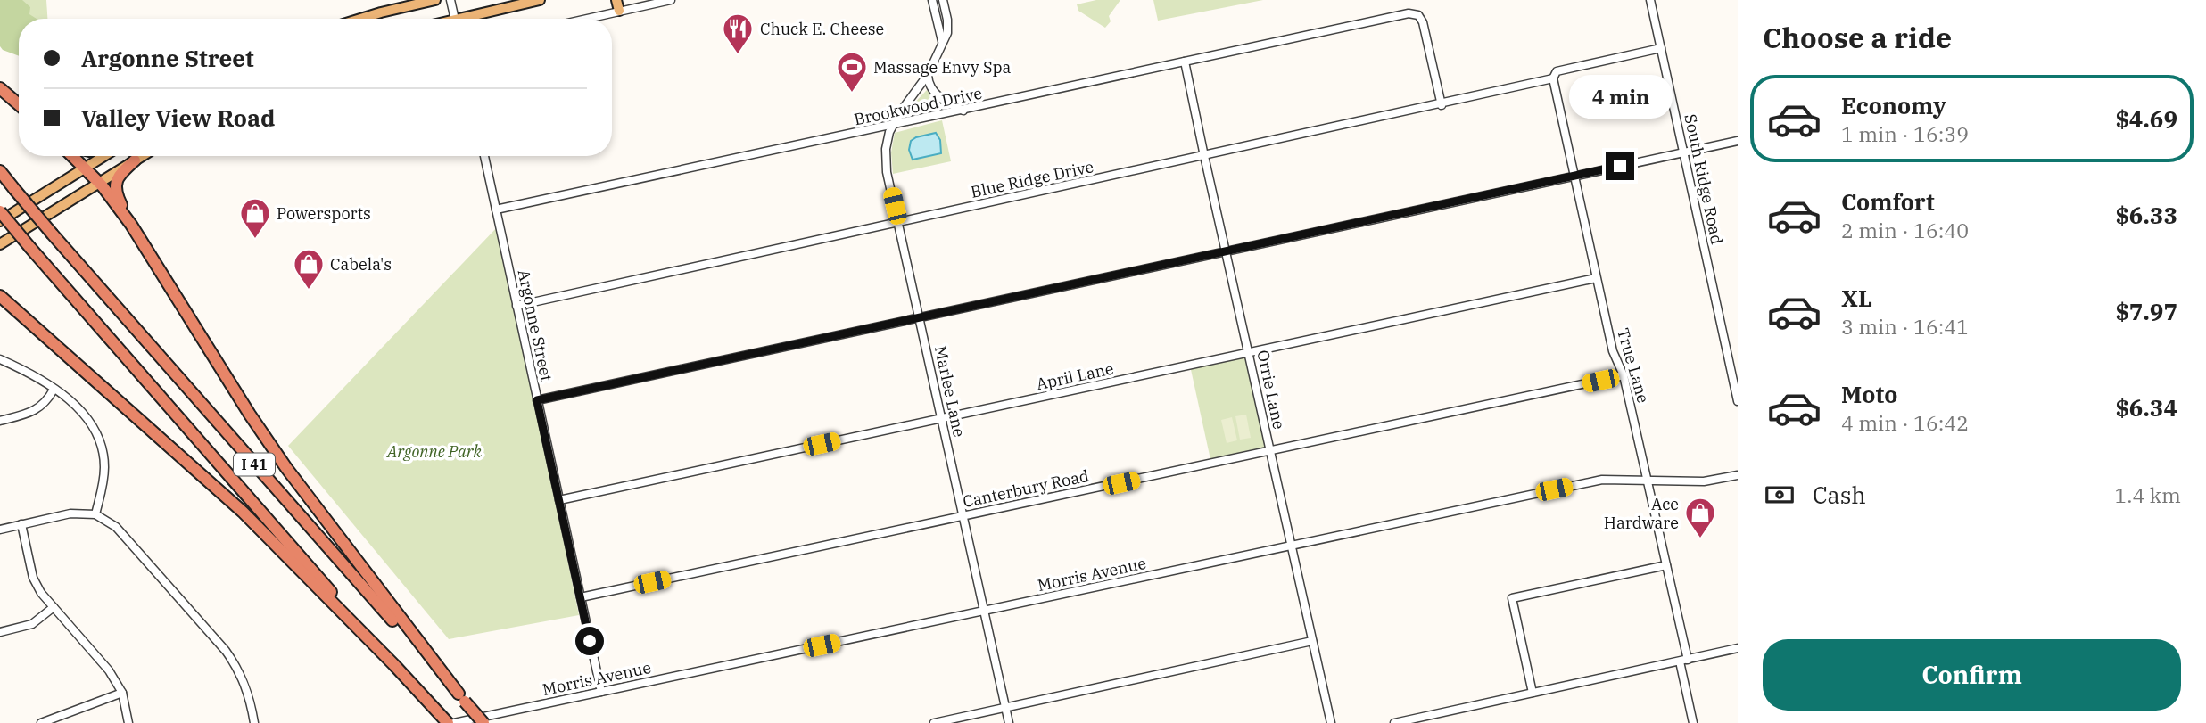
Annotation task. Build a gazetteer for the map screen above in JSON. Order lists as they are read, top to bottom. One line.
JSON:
{"streets":{"highway":["I 41"],"street":["Brookwood Drive","Blue Ridge Drive","South Ridge Road","Argonne Street","True Lane","April Lane","Orrie Lane","Marlee Lane","Canterbury Road","Morris Avenue"]},"crossings":[["Brookwood Drive","Blue Ridge Drive"],["Brookwood Drive","Argonne Street"],["Brookwood Drive","Orrie Lane"],["Brookwood Drive","Marlee Lane"],["Blue Ridge Drive","South Ridge Road"],["Blue Ridge Drive","Argonne Street"],["Blue Ridge Drive","True Lane"],["Blue Ridge Drive","Orrie Lane"],["Blue Ridge Drive","Marlee Lane"],["Argonne Street","April Lane"],["Argonne Street","Canterbury Road"],["Argonne Street","Morris Avenue"],["True Lane","April Lane"],["True Lane","Canterbury Road"],["True Lane","Morris Avenue"],["April Lane","Orrie Lane"],["April Lane","Marlee Lane"],["Orrie Lane","Canterbury Road"],["Orrie Lane","Morris Avenue"],["Marlee Lane","Canterbury Road"],["Marlee Lane","Morris Avenue"]],"parks":["Argonne Park"],"places":{"restaurant":["Chuck E. Cheese"],"sports":["Massage Envy Spa"],"shop":["Powersports","Cabela's","Ace Hardware"]},"page":{"heading":"Choose a ride","banner":["Argonne Street","Valley View Road"],"bubble":"4 min","list":[{"name":"Economy","note":"1 min · 16:39","value":"$4.69"},{"name":"Comfort","note":"2 min · 16:40","value":"$6.33"},{"name":"XL","note":"3 min · 16:41","value":"$7.97"},{"name":"Moto","note":"4 min · 16:42","value":"$6.34"}],"pay":["Cash","1.4 km"],"buttons":"Confirm"}}
